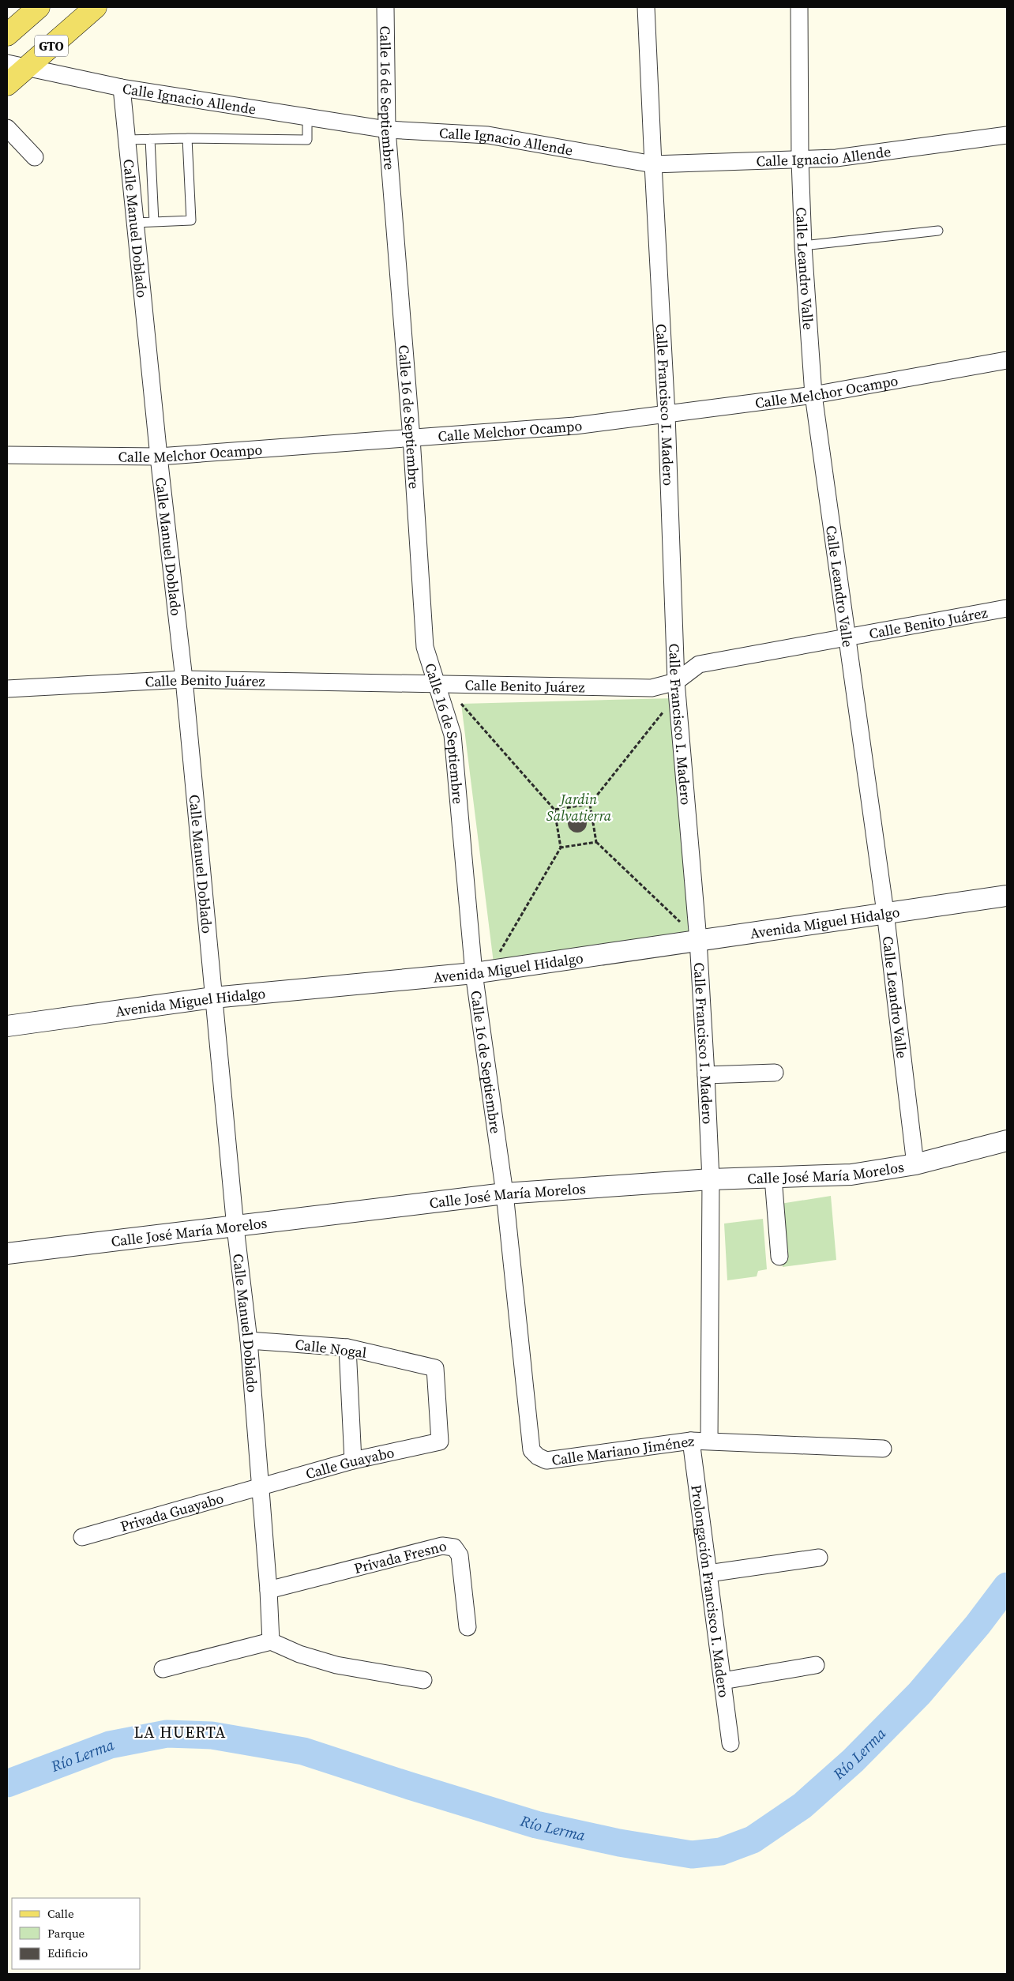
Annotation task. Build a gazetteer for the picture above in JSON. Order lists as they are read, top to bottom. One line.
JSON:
{"streets":{"main road":["GTO"],"street":["Calle Ignacio Allende","Calle 16 de Septiembre","Calle Manuel Doblado","Calle Leandro Valle","Calle Melchor Ocampo","Calle Francisco I. Madero","Calle Benito Juárez","Avenida Miguel Hidalgo","Calle José María Morelos","Calle Nogal","Calle Mariano Jiménez","Calle Guayabo","Privada Guayabo","Privada Fresno","Prolongación Francisco I. Madero"]},"crossings":[["GTO","Calle Ignacio Allende"],["Calle Ignacio Allende","Calle 16 de Septiembre"],["Calle Ignacio Allende","Calle Manuel Doblado"],["Calle Ignacio Allende","Calle Leandro Valle"],["Calle Ignacio Allende","Calle Francisco I. Madero"],["Calle 16 de Septiembre","Calle Melchor Ocampo"],["Calle 16 de Septiembre","Calle Benito Juárez"],["Calle 16 de Septiembre","Avenida Miguel Hidalgo"],["Calle 16 de Septiembre","Calle José María Morelos"],["Calle 16 de Septiembre","Calle Mariano Jiménez"],["Calle Manuel Doblado","Calle Melchor Ocampo"],["Calle Manuel Doblado","Calle Benito Juárez"],["Calle Manuel Doblado","Avenida Miguel Hidalgo"],["Calle Manuel Doblado","Calle José María Morelos"],["Calle Manuel Doblado","Calle Nogal"],["Calle Manuel Doblado","Calle Guayabo"],["Calle Manuel Doblado","Privada Guayabo"],["Calle Manuel Doblado","Privada Fresno"],["Calle Leandro Valle","Calle Melchor Ocampo"],["Calle Leandro Valle","Calle Benito Juárez"],["Calle Leandro Valle","Avenida Miguel Hidalgo"],["Calle Leandro Valle","Calle José María Morelos"],["Calle Melchor Ocampo","Calle Francisco I. Madero"],["Calle Francisco I. Madero","Calle Benito Juárez"],["Calle Francisco I. Madero","Avenida Miguel Hidalgo"],["Calle Francisco I. Madero","Calle José María Morelos"],["Calle Francisco I. Madero","Calle Mariano Jiménez"],["Calle Nogal","Calle Guayabo"],["Calle Mariano Jiménez","Prolongación Francisco I. Madero"],["Calle Guayabo","Privada Guayabo"]],"districts":["LA HUERTA"],"water":["Río Lerma"],"parks":["Jardin Salvatierra"],"legend":["Calle","Parque","Edificio"]}
